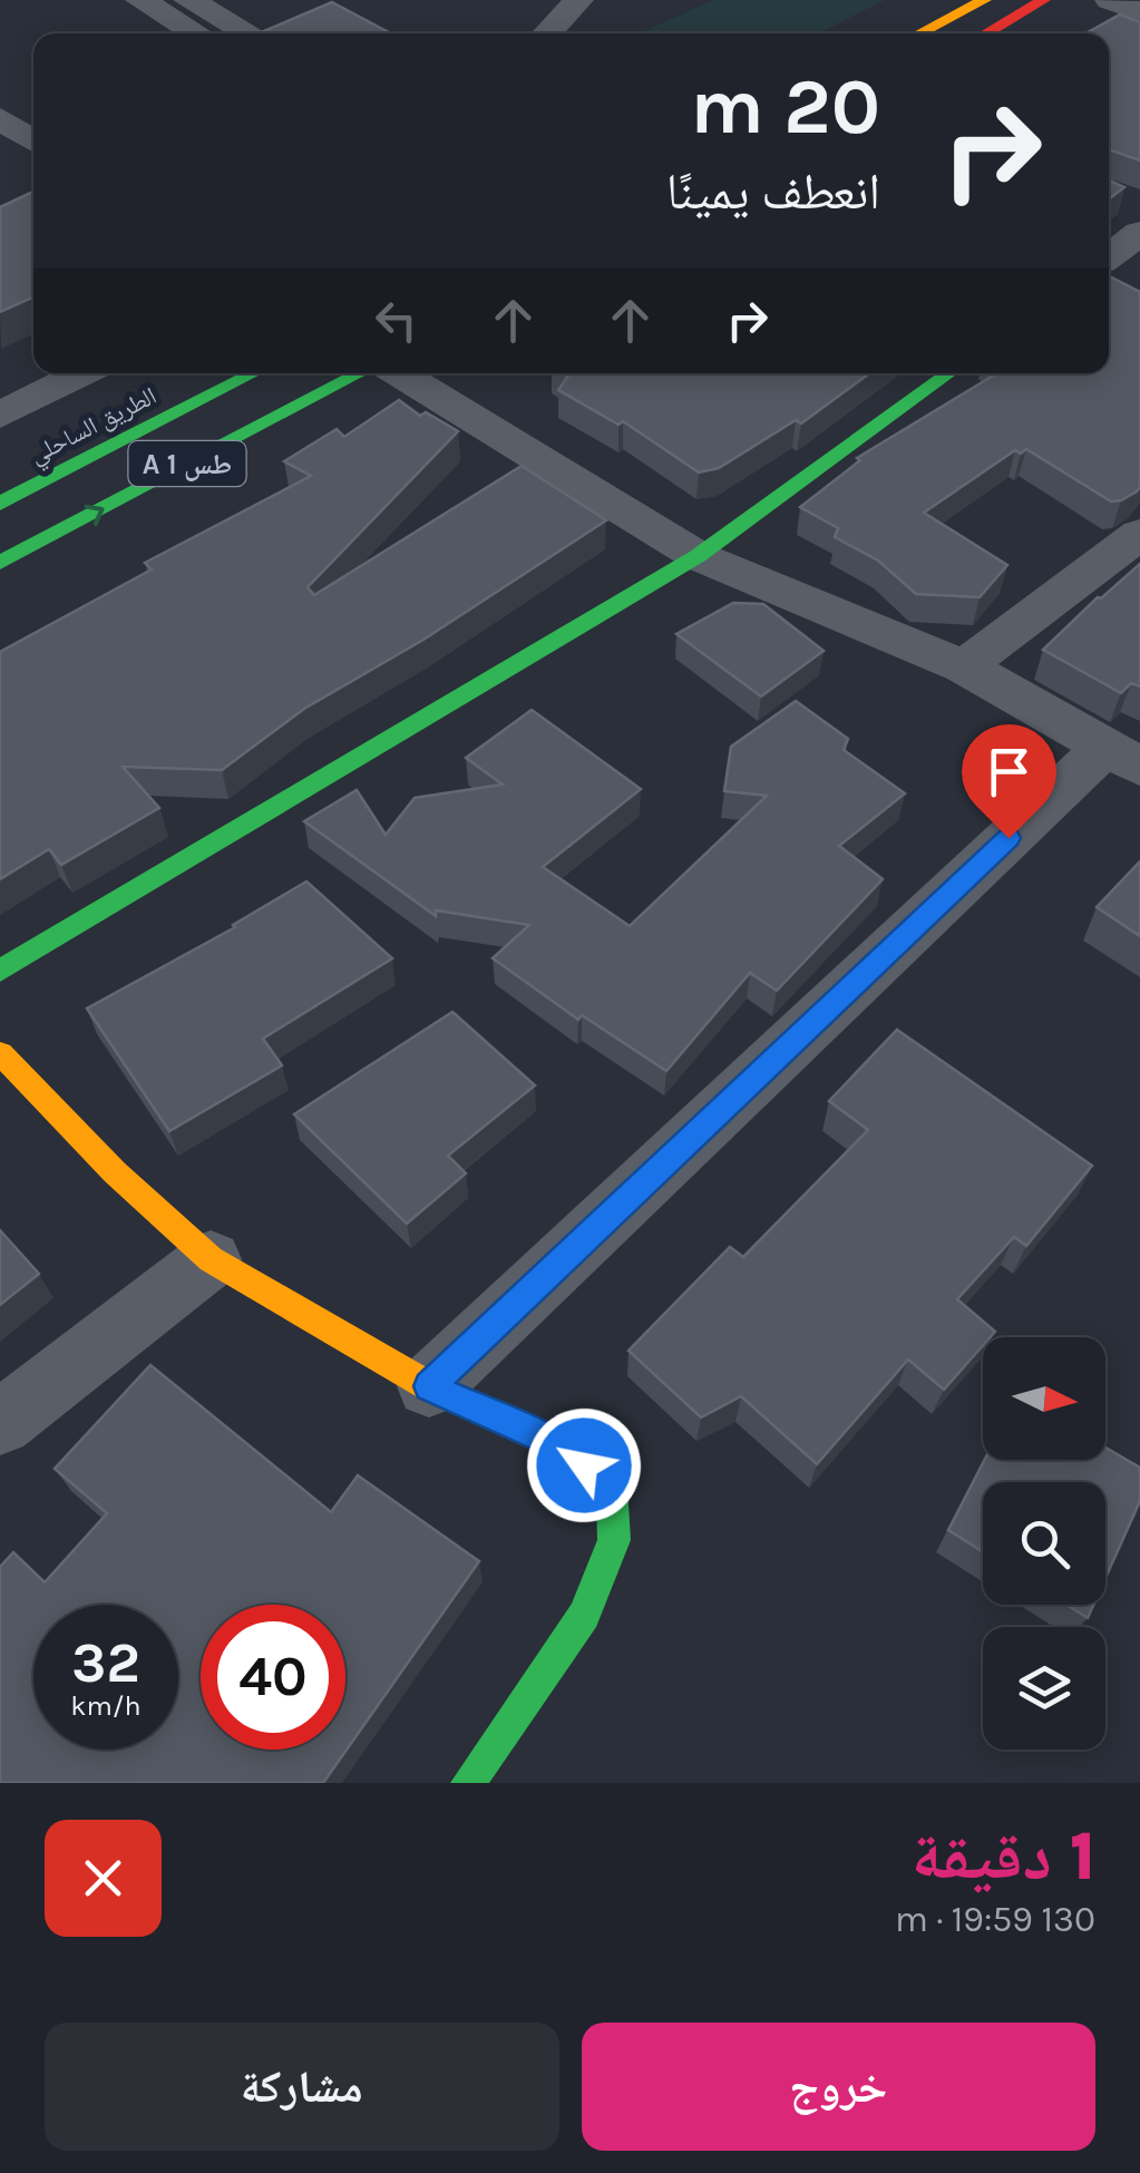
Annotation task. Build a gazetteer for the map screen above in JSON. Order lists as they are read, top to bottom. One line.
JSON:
{"streets":{"main road":["الطريق الساحلي","A 1 طس"]},"north":"right","page":{"turn":["20 m","انعطف يمينًا"],"speed":"32 km/h","limit":"40","heading":["1 دقيقة","130 m · 19:59"],"buttons":["خروج","مشاركة"]}}
